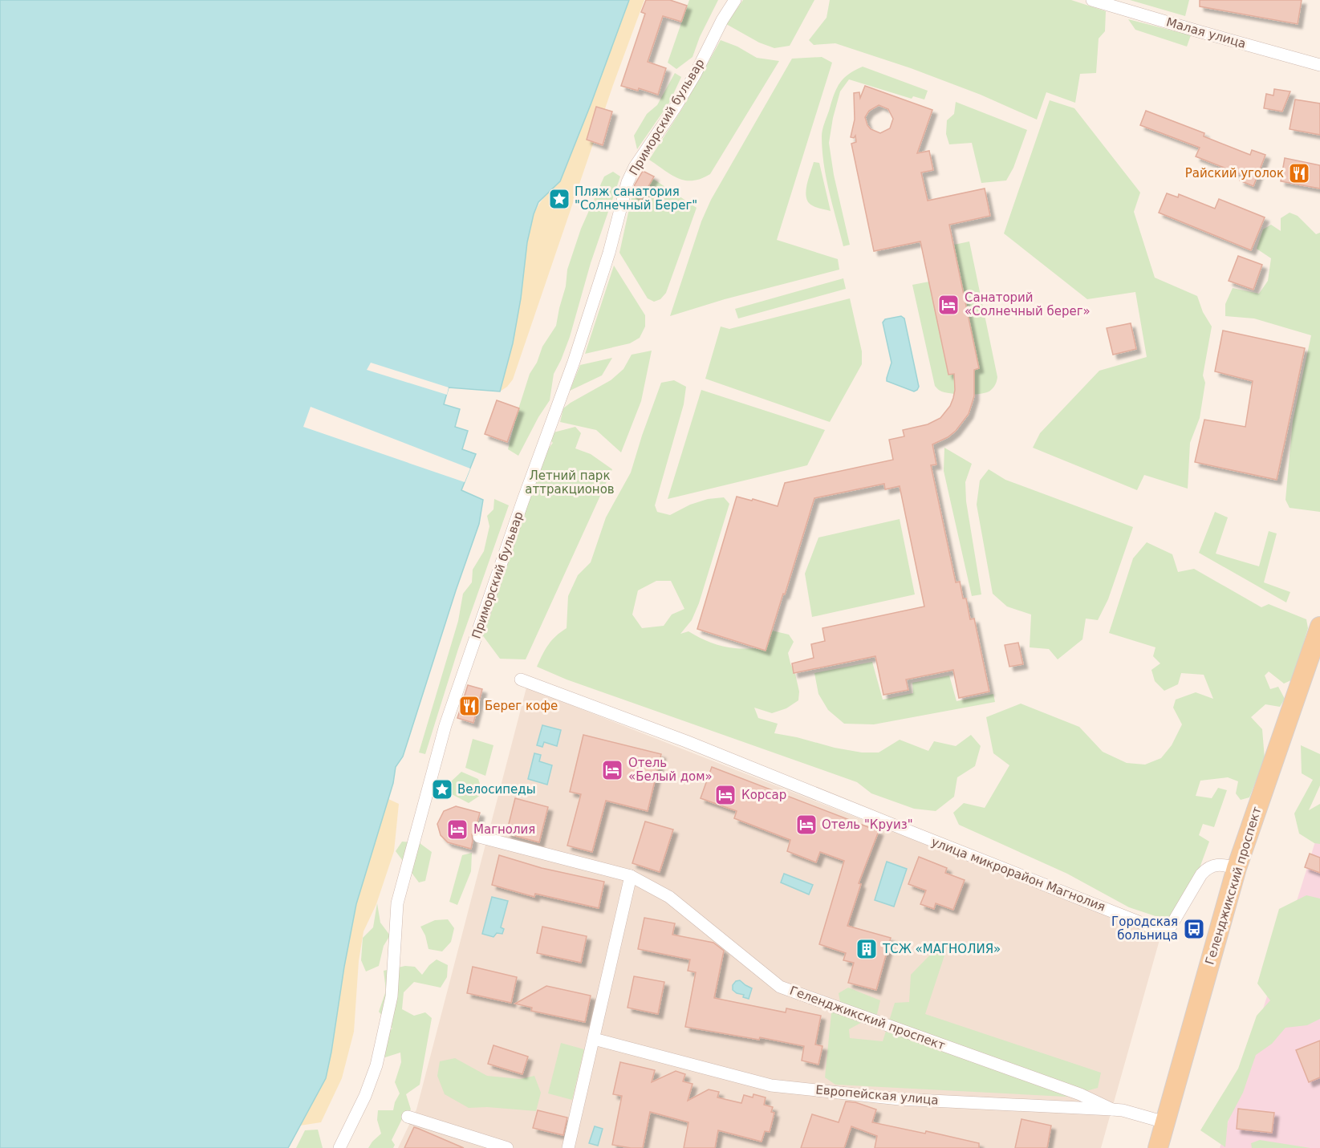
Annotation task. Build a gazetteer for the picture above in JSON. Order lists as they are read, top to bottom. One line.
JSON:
{"streets":{"main road":["Геленджикский проспект"],"street":["Малая улица","Приморский бульвар","улица микрорайон Магнолия","Европейская улица"]},"crossings":[["улица микрорайон Магнолия","Геленджикский проспект"],["Геленджикский проспект","Европейская улица"]],"parks":["Летний парк аттракционов"],"places":{"restaurant":["Райский уголок","Берег кофе"],"place":["Пляж санатория \"Солнечный Берег\"","Велосипеды"],"hotel":["Санаторий «Солнечный берег»","Отель «Белый дом»","Корсар","Отель \"Круиз\"","Магнолия"],"bus stop":["Городская больница"],"building":["ТСЖ «МАГНОЛИЯ»"]}}
